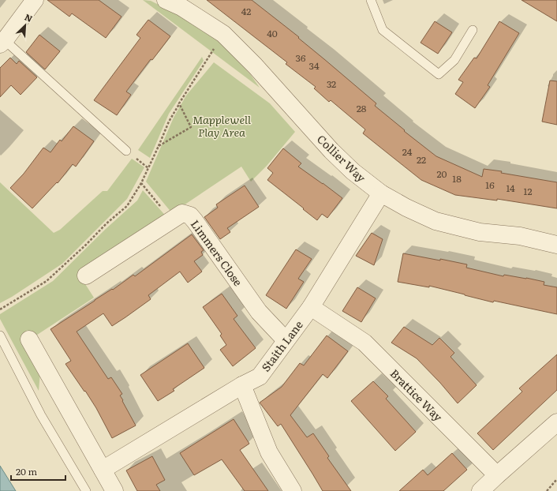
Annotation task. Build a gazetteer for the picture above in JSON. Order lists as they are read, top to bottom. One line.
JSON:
{"streets":{"street":["Collier Way","Limmers Close","Staith Lane","Brattice Way"]},"crossings":[["Collier Way","Staith Lane"],["Limmers Close","Staith Lane"],["Staith Lane","Brattice Way"]],"parks":["Mapplewell Play Area"],"house_numbers":["42","40","36","34","32","28","24","22","20","18","16","14","12"],"scale_bar":"20 m","north":"top right"}
